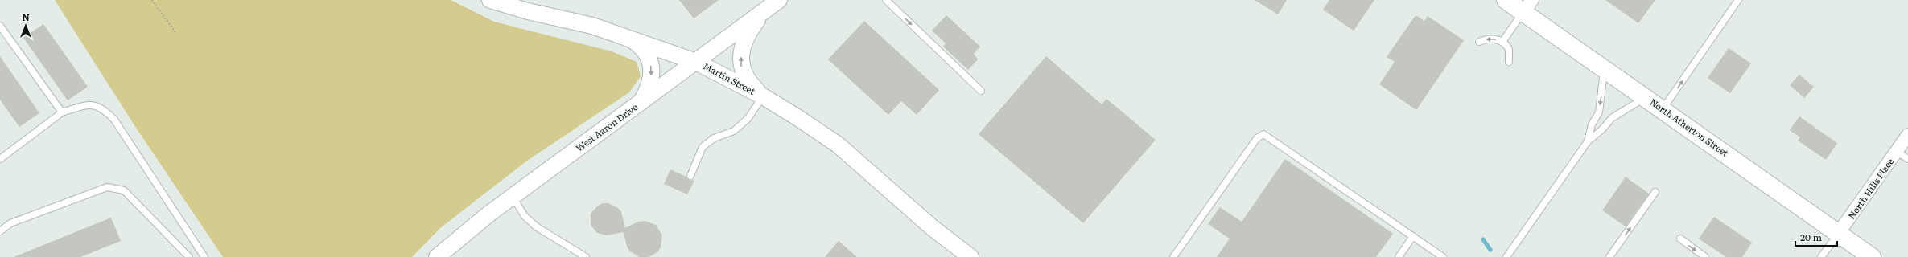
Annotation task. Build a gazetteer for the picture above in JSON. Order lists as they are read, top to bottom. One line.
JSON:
{"streets":{"main road":["North Atherton Street"],"street":["Martin Street","West Aaron Drive","North Hills Place"]},"crossings":[["Martin Street","West Aaron Drive"],["North Atherton Street","North Hills Place"]],"scale_bar":"20 m","north":"top"}
